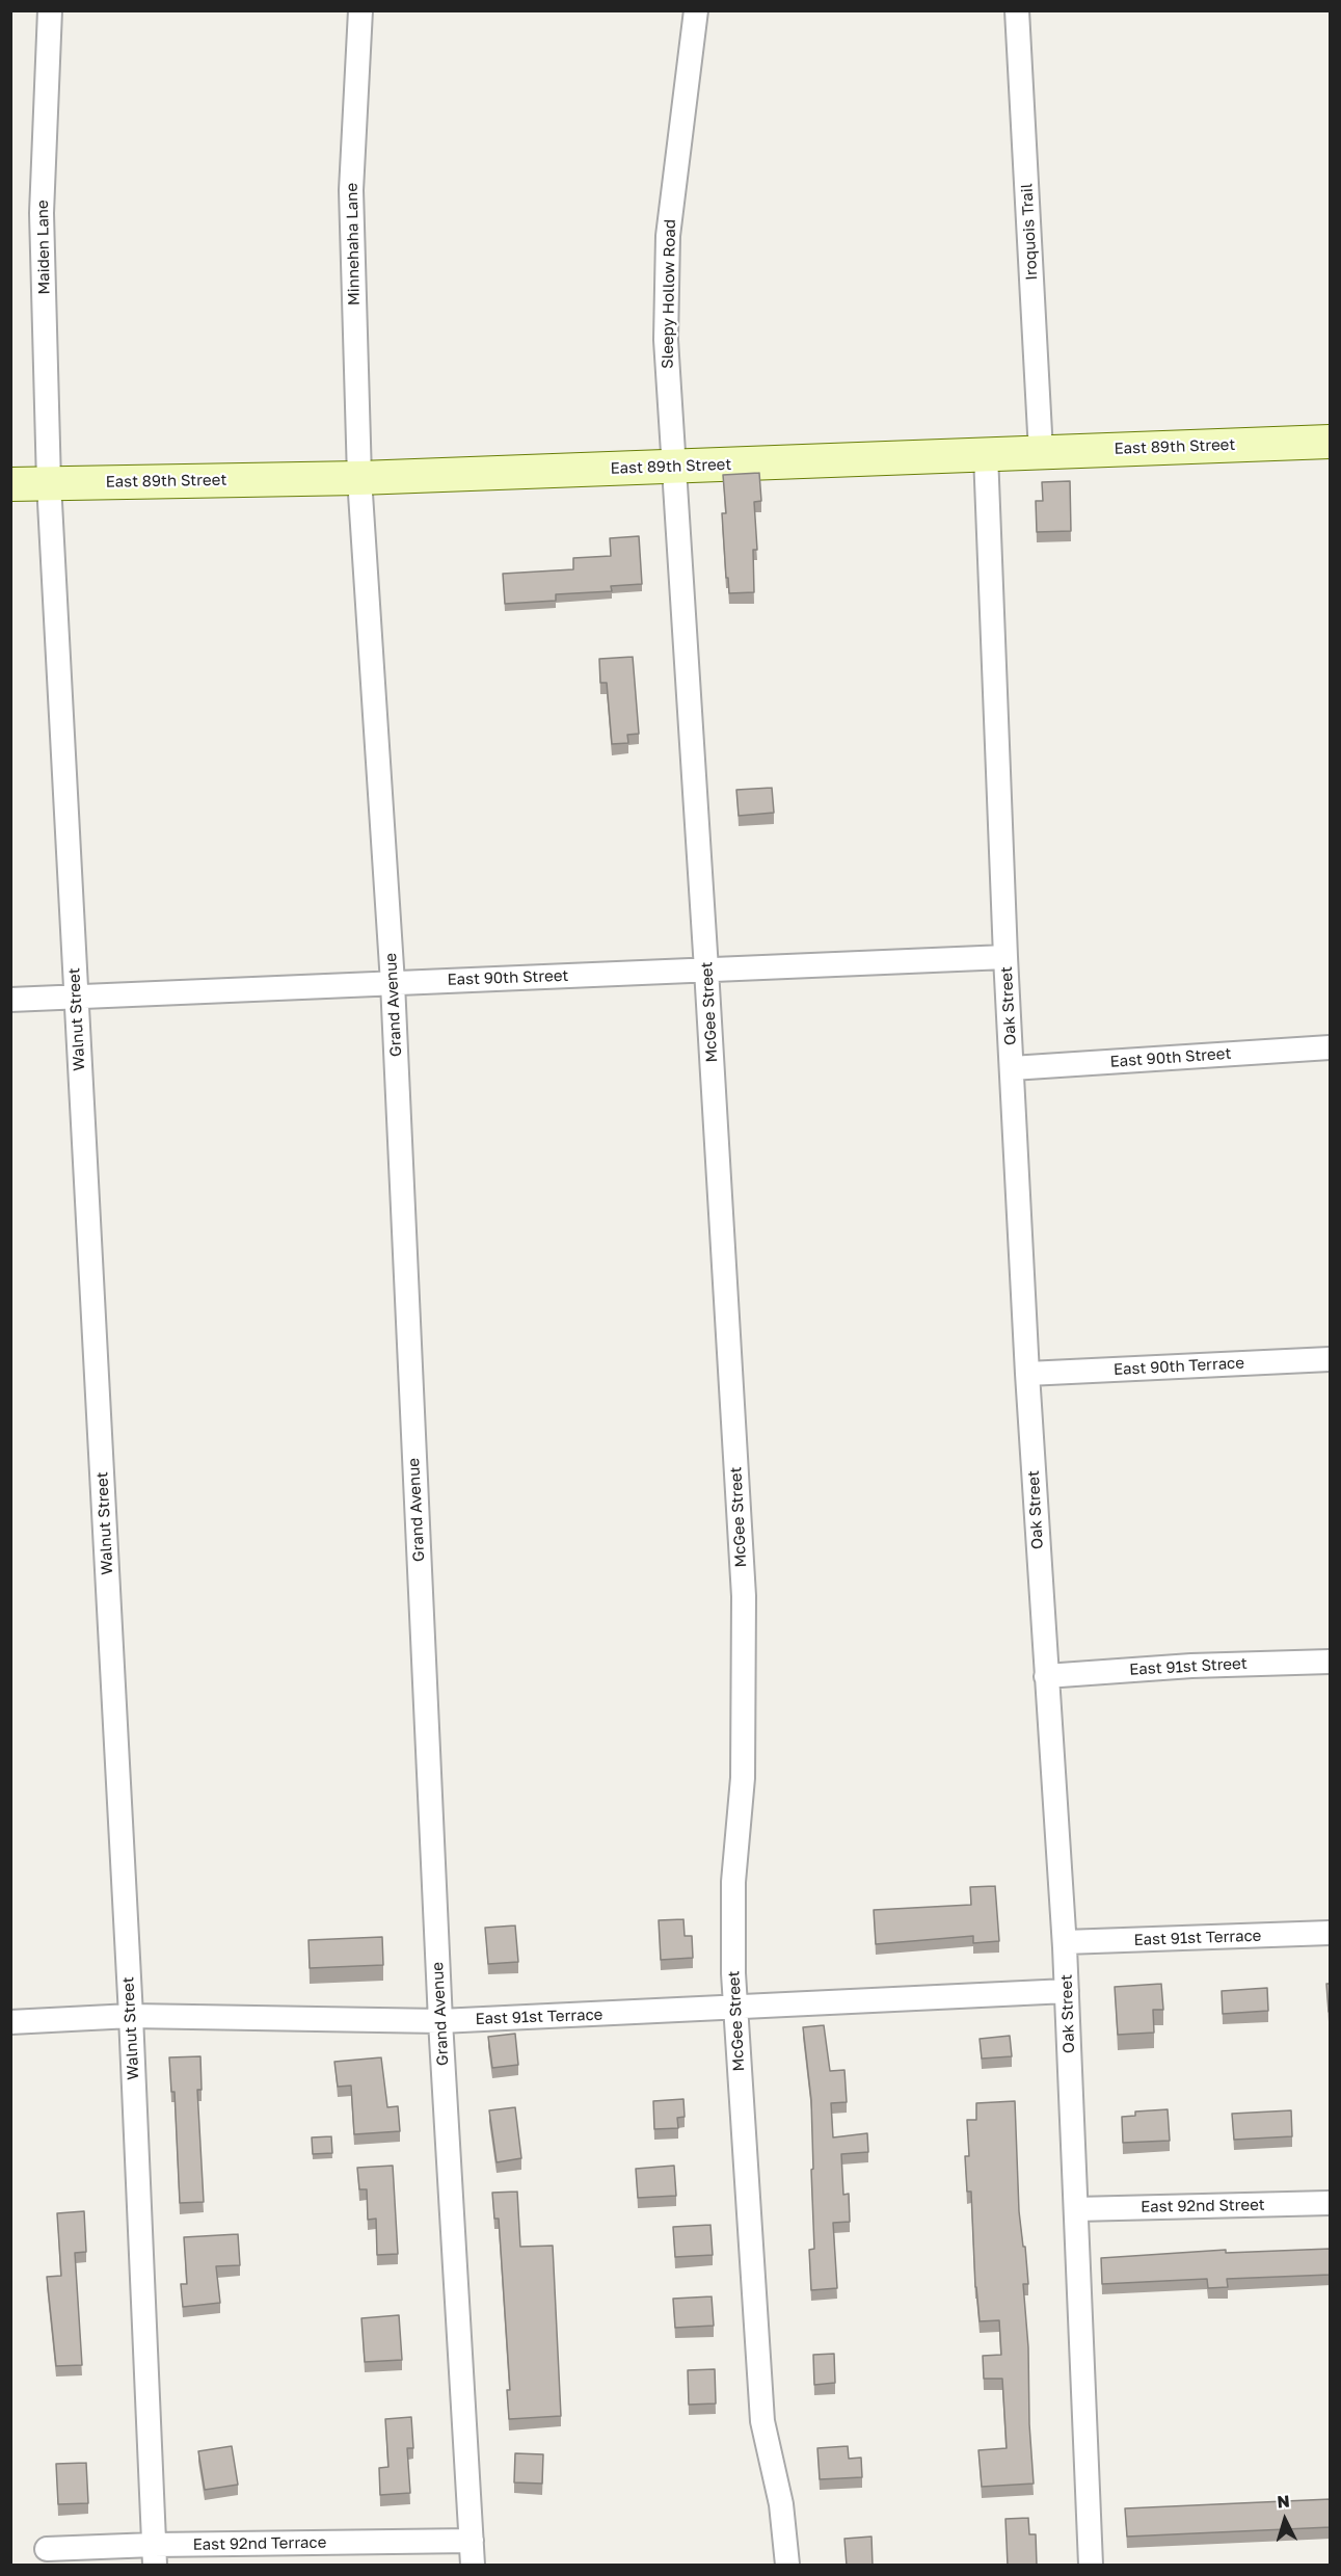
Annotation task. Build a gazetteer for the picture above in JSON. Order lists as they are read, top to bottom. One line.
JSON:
{"streets":{"street":["Iroquois Trail","Minnehaha Lane","Maiden Lane","Sleepy Hollow Road","East 89th Street","East 90th Street","Grand Avenue","Oak Street","McGee Street","Walnut Street","East 90th Terrace","East 91st Street","East 91st Terrace","East 92nd Street","East 92nd Terrace"]},"crossings":[["Iroquois Trail","East 89th Street"],["Minnehaha Lane","East 89th Street"],["Minnehaha Lane","Grand Avenue"],["Maiden Lane","East 89th Street"],["Maiden Lane","Walnut Street"],["Sleepy Hollow Road","East 89th Street"],["Sleepy Hollow Road","McGee Street"],["East 89th Street","Grand Avenue"],["East 89th Street","Oak Street"],["East 89th Street","McGee Street"],["East 89th Street","Walnut Street"],["East 90th Street","Grand Avenue"],["East 90th Street","Oak Street"],["East 90th Street","McGee Street"],["East 90th Street","Walnut Street"],["Grand Avenue","East 91st Terrace"],["Grand Avenue","East 92nd Terrace"],["Oak Street","East 90th Terrace"],["Oak Street","East 91st Street"],["Oak Street","East 91st Terrace"],["Oak Street","East 92nd Street"],["McGee Street","East 91st Terrace"],["Walnut Street","East 91st Terrace"],["Walnut Street","East 92nd Terrace"]],"north":"top"}
